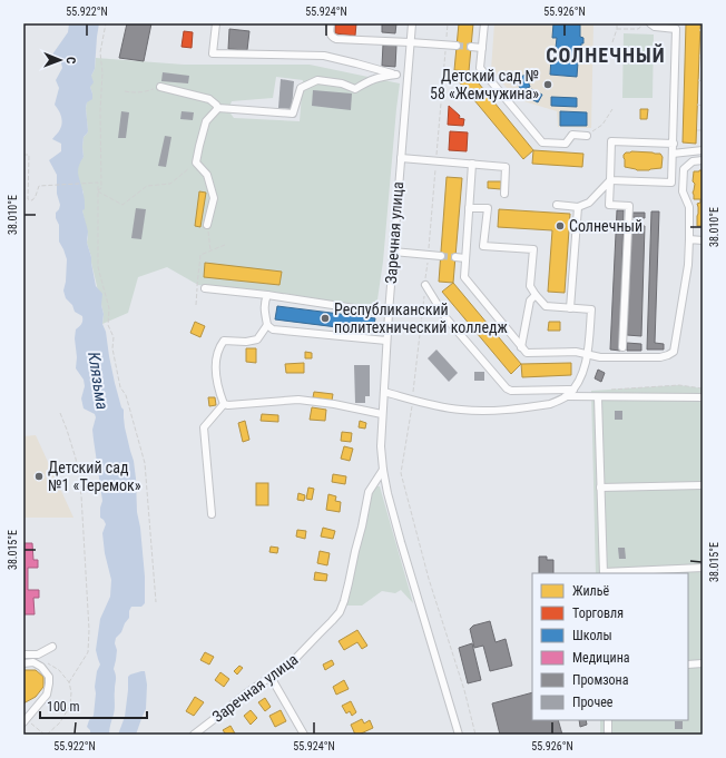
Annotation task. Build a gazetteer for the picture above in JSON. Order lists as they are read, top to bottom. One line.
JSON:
{"streets":{"street":["Заречная улица"]},"districts":["СОЛНЕЧНЫЙ"],"water":["Клязьма"],"places":["Детский сад № 58 «Жемчужина»","Солнечный","Республиканский политехнический колледж","Детский сад №1 «Теремок»"],"legend":["Жильё","Торговля","Школы","Медицина","Промзона","Прочее"],"scale_bar":"100 m","north":"right","coordinates":["55.922°N","55.924°N","55.926°N","38.010°E","38.015°E"]}
